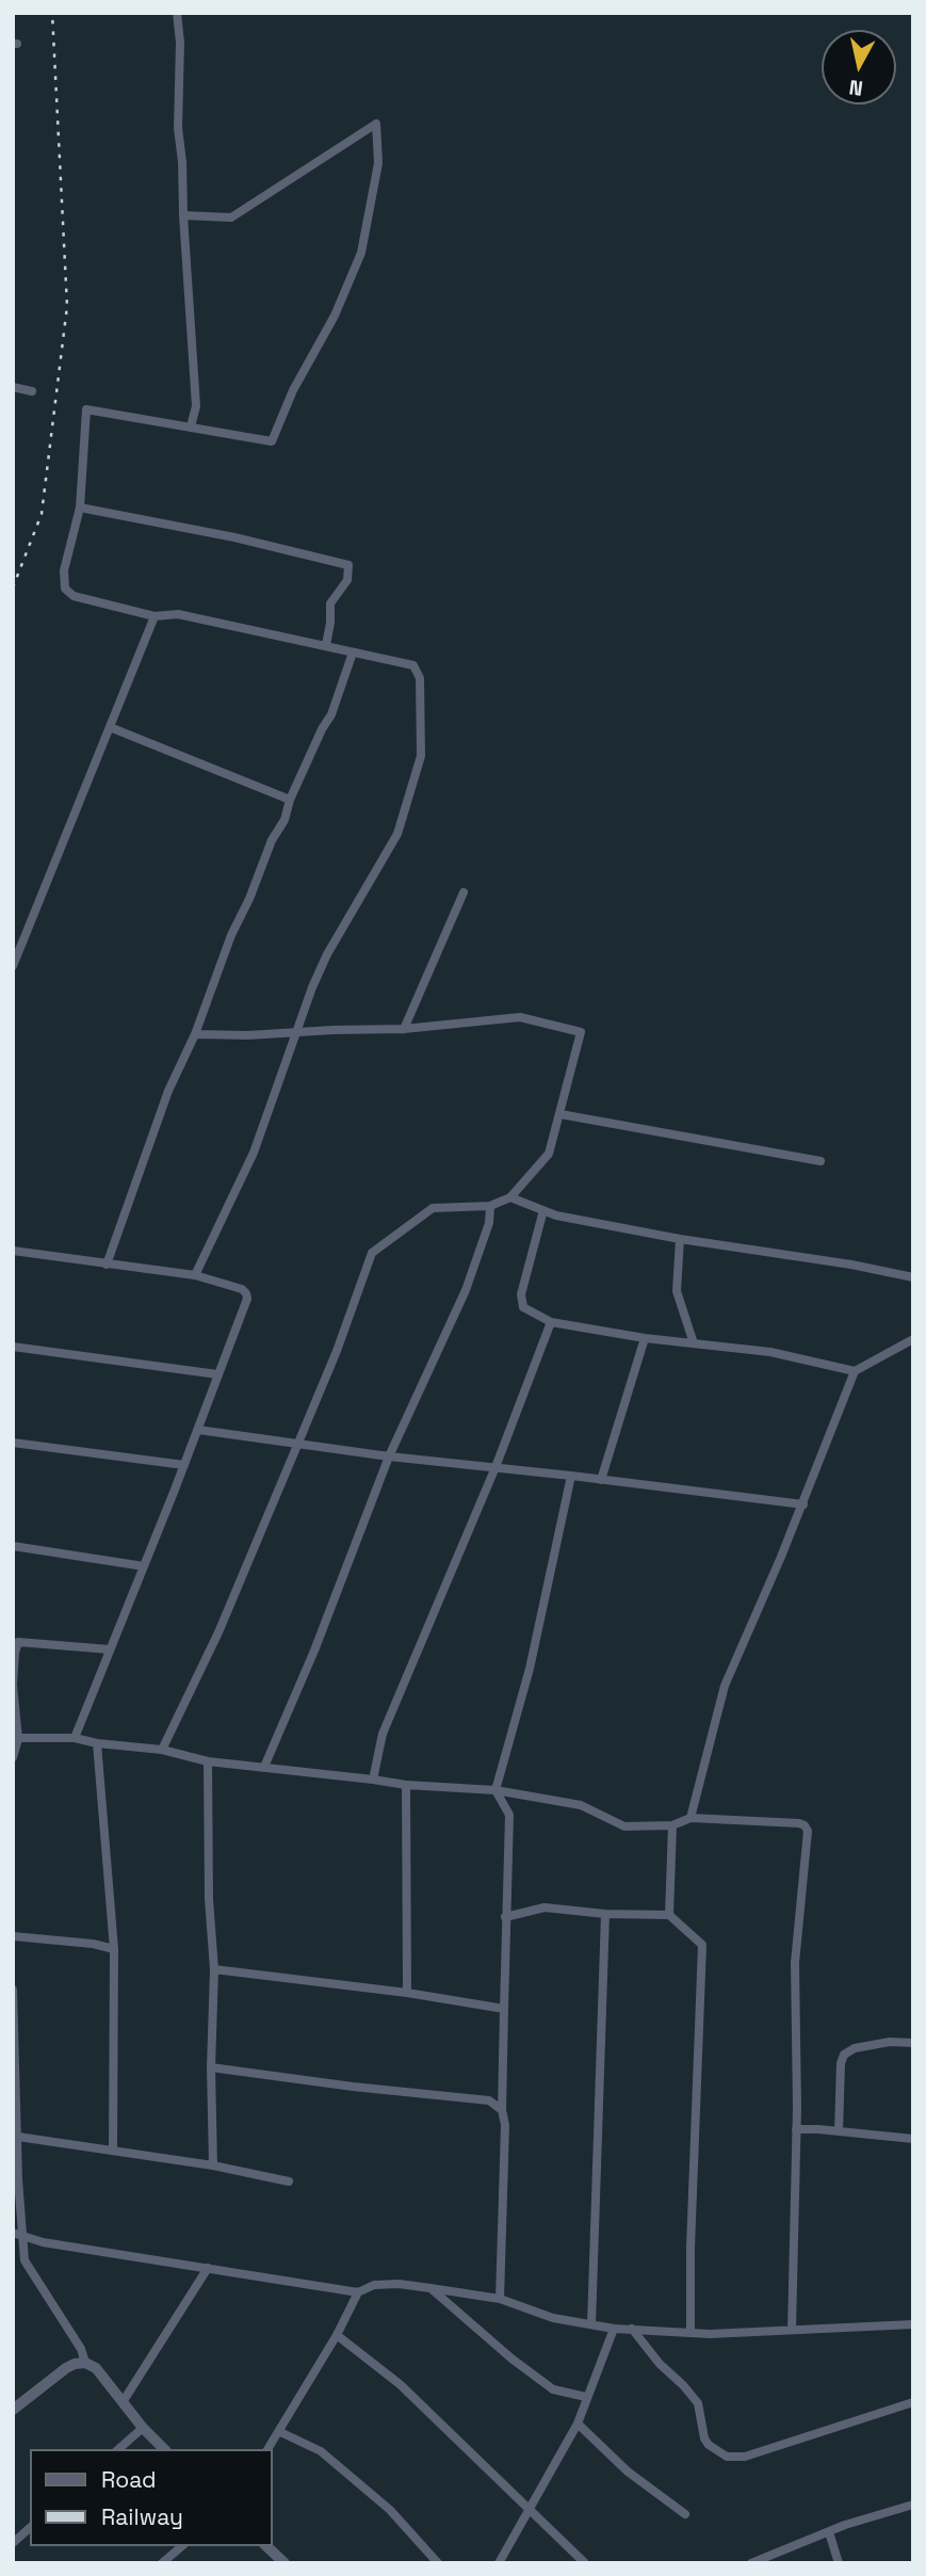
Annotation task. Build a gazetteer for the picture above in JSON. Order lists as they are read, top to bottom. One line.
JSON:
{"legend":["Road","Railway"],"north":"bottom"}
